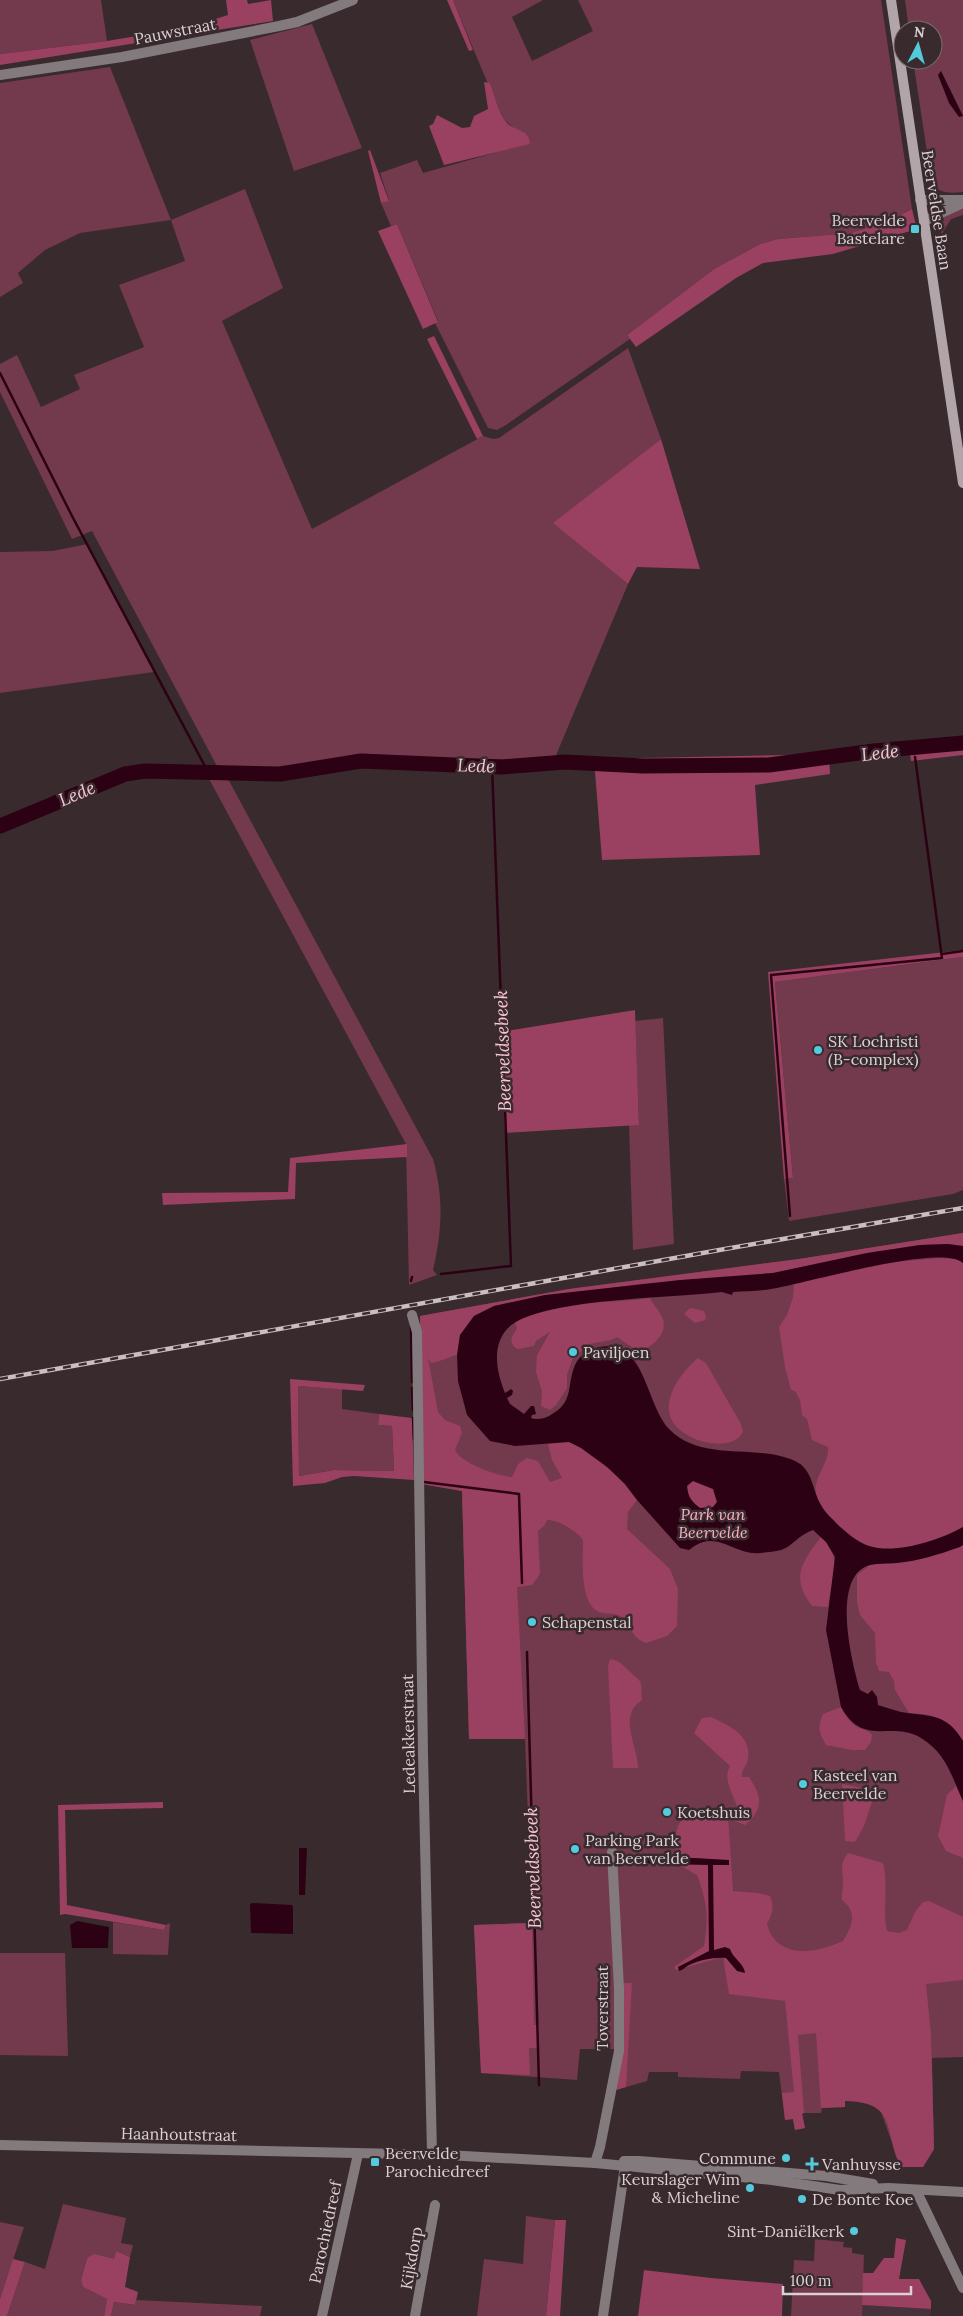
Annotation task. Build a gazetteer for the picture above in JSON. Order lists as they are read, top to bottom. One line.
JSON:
{"streets":{"main road":["Beerveldse Baan"],"street":["Pauwstraat","Ledeakkerstraat","Toverstraat","Haanhoutstraat","Parochiedreef","Kijkdorp"]},"crossings":[["Ledeakkerstraat","Haanhoutstraat"],["Toverstraat","Haanhoutstraat"],["Haanhoutstraat","Parochiedreef"]],"water":["Lede","Beerveldsebeek"],"parks":["Park van Beervelde"],"places":{"transit":["Beervelde Bastelare","Beervelde Parochiedreef"],"other":["SK Lochristi (B-complex)","Paviljoen","Schapenstal","Kasteel van Beervelde","Koetshuis","Parking Park van Beervelde","Commune","Keurslager Wim & Micheline","De Bonte Koe","Sint-Daniëlkerk"],"health":["Vanhuysse"]},"scale_bar":"100 m","north":"top"}
